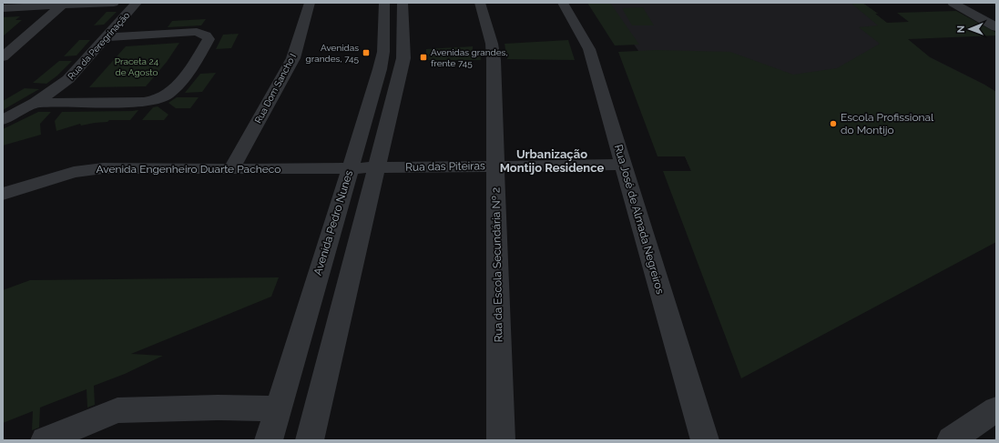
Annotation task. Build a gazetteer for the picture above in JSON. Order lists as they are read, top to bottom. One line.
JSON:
{"streets":{"street":["Rua da Peregrinação","Rua Dom Sancho I","Rua das Piteiras","Avenida Engenheiro Duarte Pacheco","Rua José de Almada Negreiros","Avenida Pedro Nunes","Rua da Escola Secundária Nº 2"]},"crossings":[["Rua Dom Sancho I","Avenida Engenheiro Duarte Pacheco"],["Rua das Piteiras","Avenida Engenheiro Duarte Pacheco"],["Rua das Piteiras","Rua José de Almada Negreiros"],["Rua das Piteiras","Rua da Escola Secundária Nº 2"],["Avenida Engenheiro Duarte Pacheco","Avenida Pedro Nunes"]],"districts":["Urbanização Montijo Residence"],"parks":["Praceta 24 de Agosto"],"places":{"transit":["Avenidas grandes, 745","Avenidas grandes, frente 745"],"other":["Escola Profissional do Montijo"]},"north":"left"}
